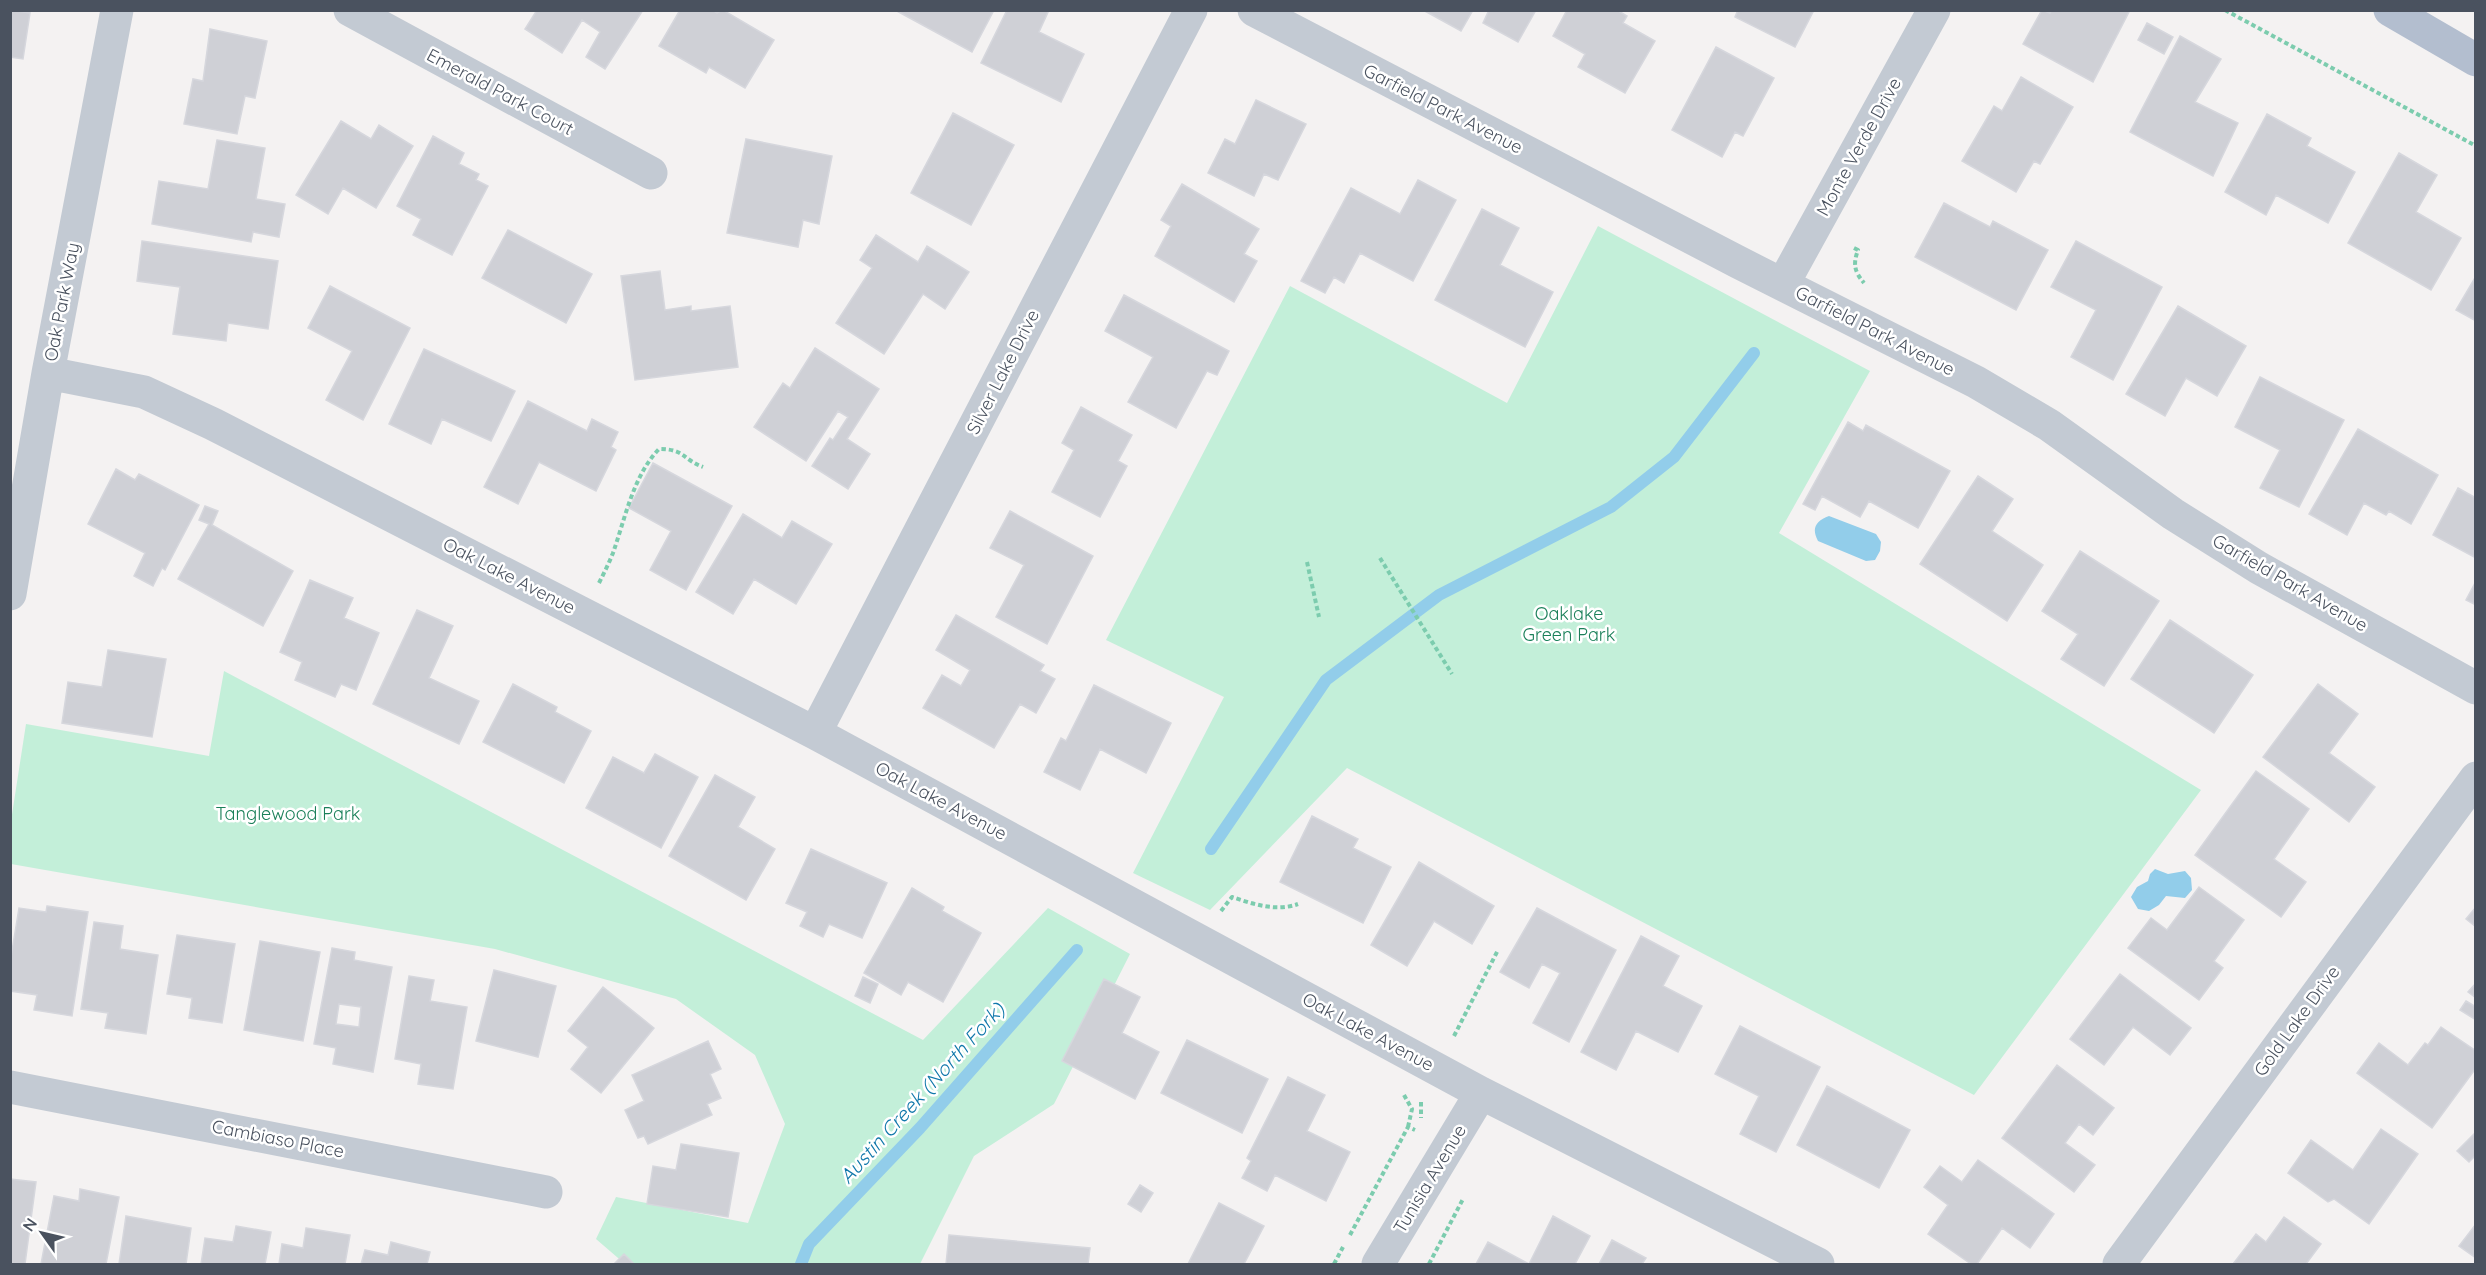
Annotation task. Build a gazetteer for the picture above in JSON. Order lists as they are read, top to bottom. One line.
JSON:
{"streets":{"street":["Emerald Park Court","Garfield Park Avenue","Monte Verde Drive","Oak Park Way","Silver Lake Drive","Oak Lake Avenue","Gold Lake Drive","Cambiaso Place","Tunisia Avenue"]},"crossings":[["Garfield Park Avenue","Monte Verde Drive"],["Oak Park Way","Oak Lake Avenue"],["Silver Lake Drive","Oak Lake Avenue"],["Oak Lake Avenue","Tunisia Avenue"]],"water":["Austin Creek (North Fork)"],"parks":["Oaklake Green Park","Tanglewood Park"],"north":"top left"}
